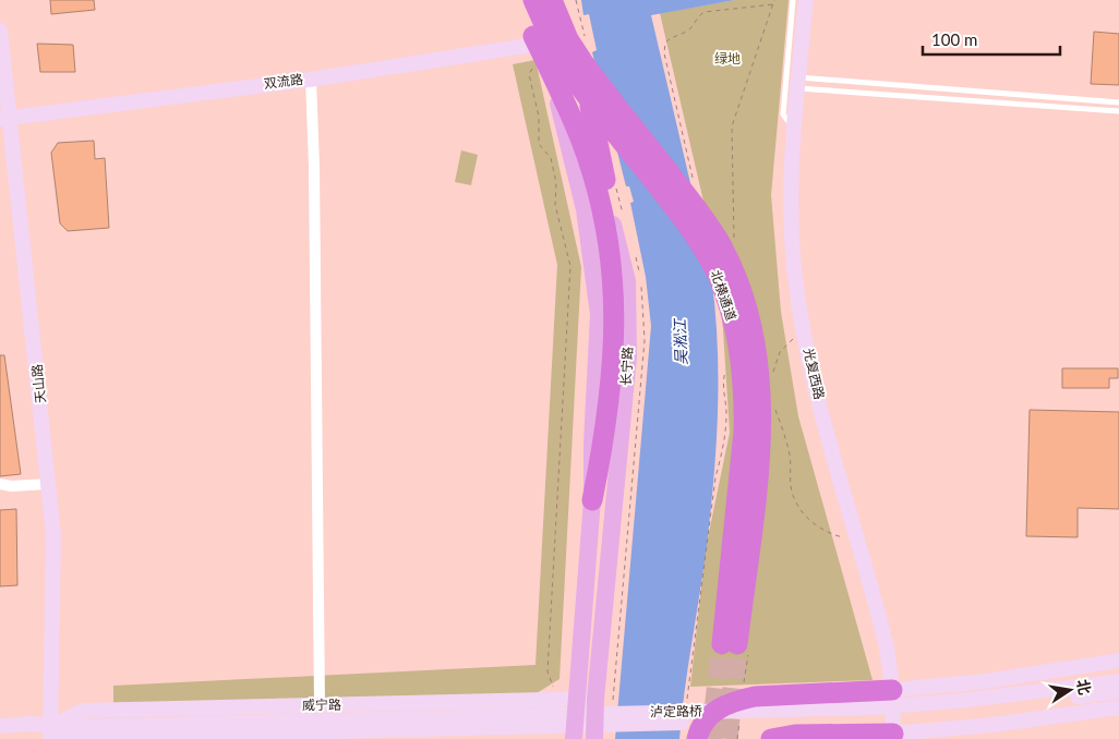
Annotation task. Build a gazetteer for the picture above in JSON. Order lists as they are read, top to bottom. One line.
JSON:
{"streets":{"highway":["北横通道"],"main road":["双流路","长宁路","光复西路","天山路","威宁路","泸定路桥"]},"crossings":[["双流路","长宁路"],["双流路","天山路"],["长宁路","威宁路"],["天山路","威宁路"],["威宁路","泸定路桥"]],"water":["吴淞江"],"parks":["绿地"],"scale_bar":"100 m","north":"right"}
